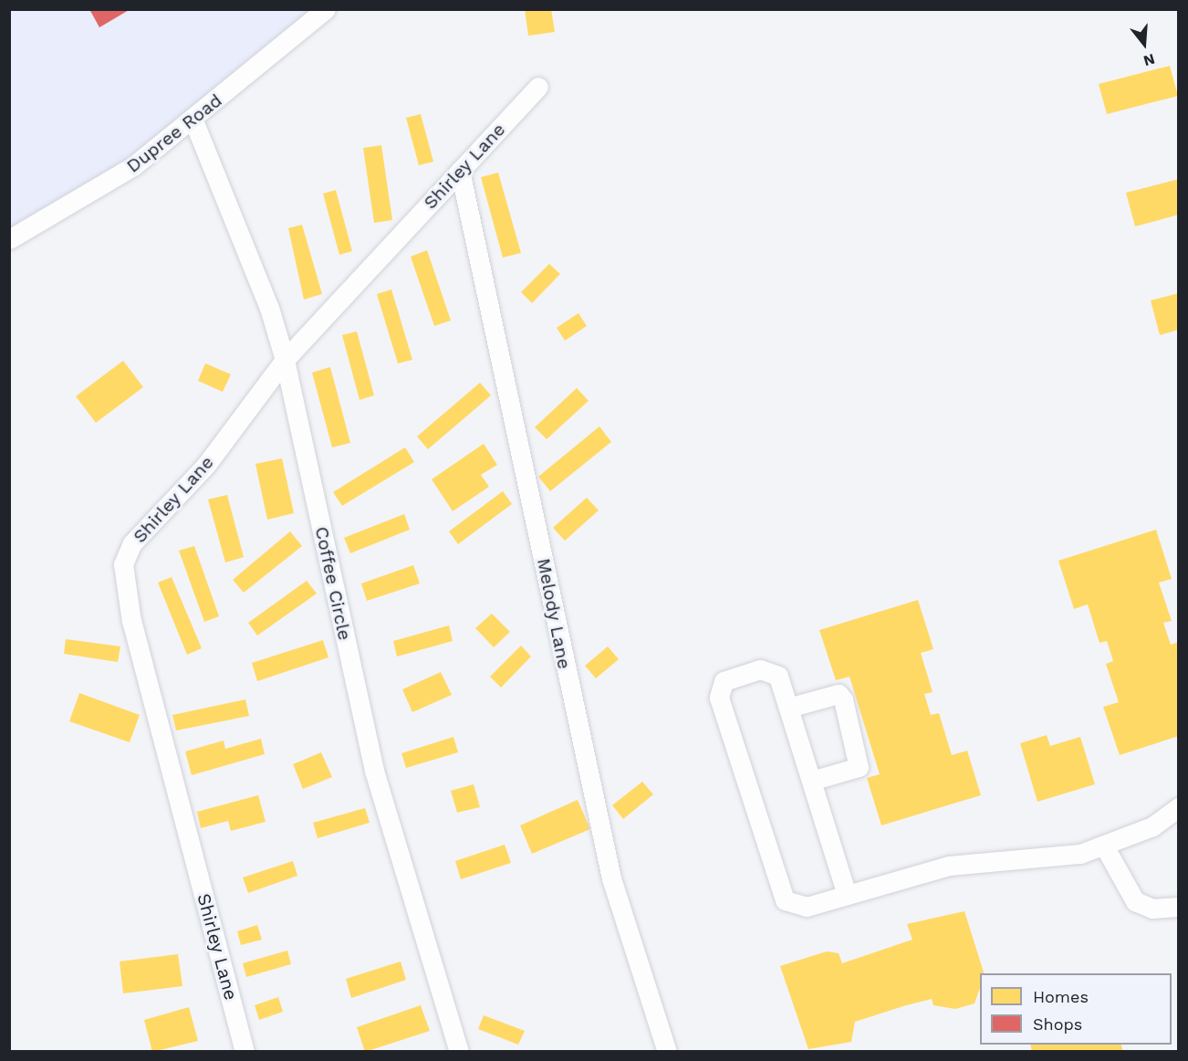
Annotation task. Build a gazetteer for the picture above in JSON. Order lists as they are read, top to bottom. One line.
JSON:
{"streets":{"street":["Dupree Road","Shirley Lane","Coffee Circle","Melody Lane"]},"crossings":[["Dupree Road","Coffee Circle"],["Shirley Lane","Coffee Circle"],["Shirley Lane","Melody Lane"]],"legend":["Homes","Shops"],"north":"bottom"}
